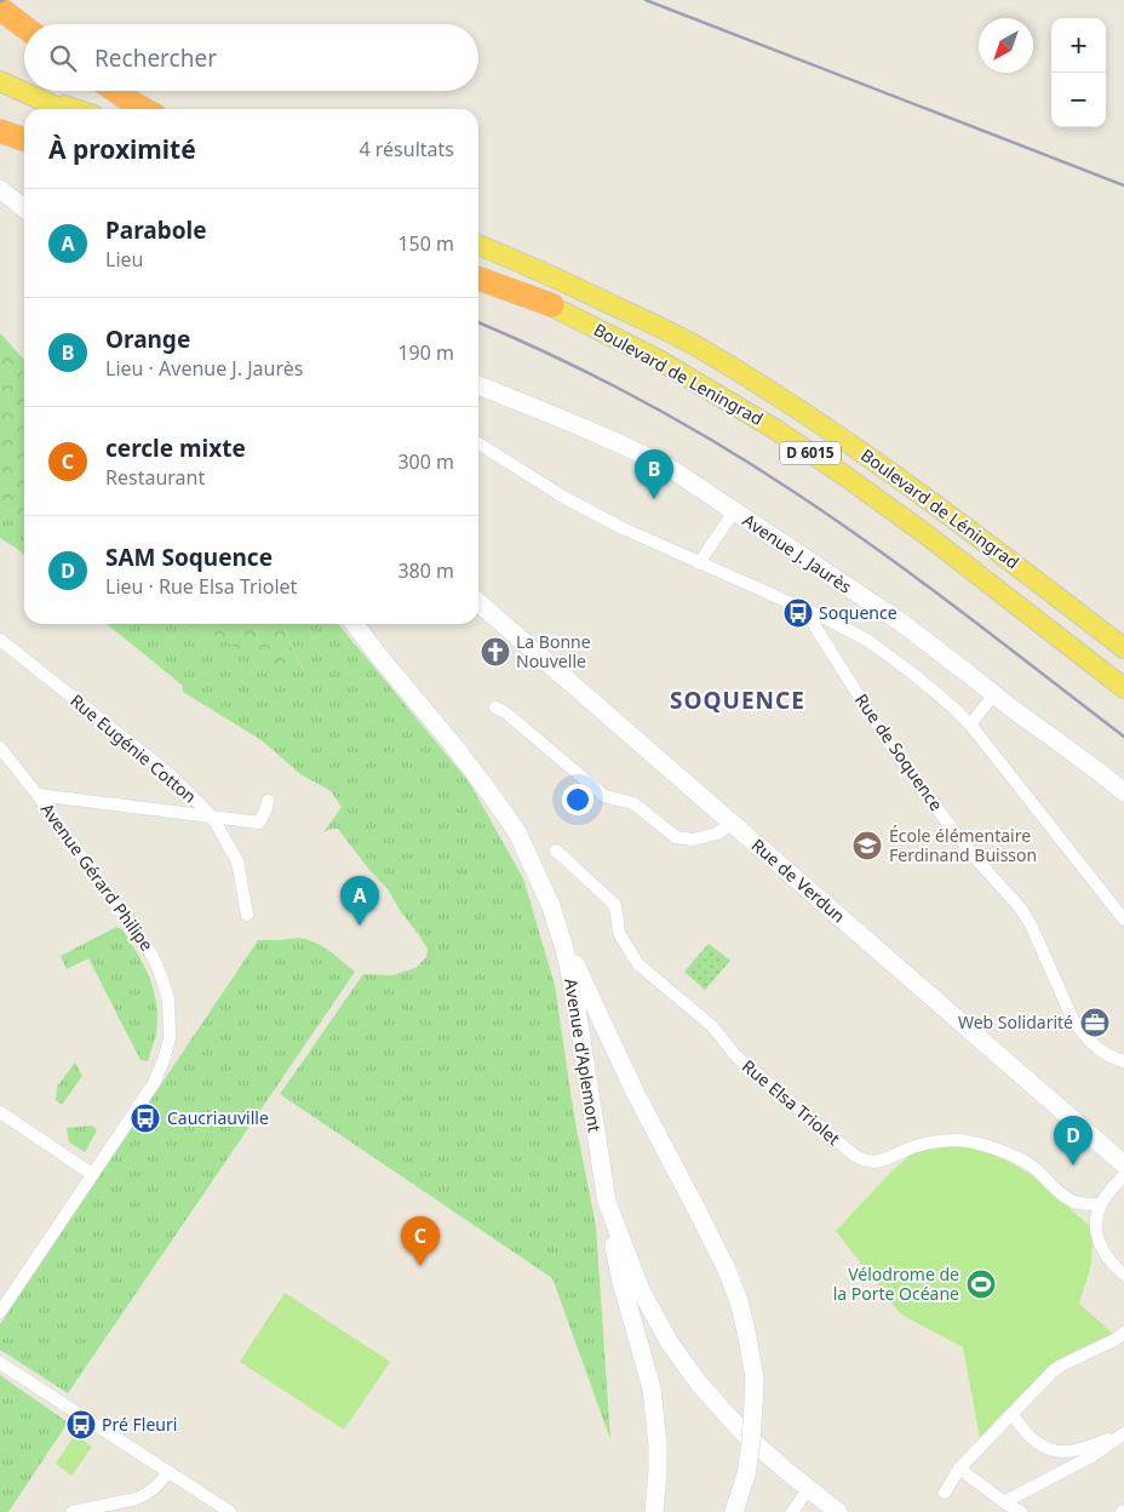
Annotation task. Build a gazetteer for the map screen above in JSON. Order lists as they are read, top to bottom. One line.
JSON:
{"streets":{"highway":["D 6015"],"main road":["Boulevard de Leningrad","Boulevard de Léningrad"],"street":["Avenue J. Jaurès","Rue Eugénie Cotton","Rue de Soquence","Avenue Gérard Philipe","Rue de Verdun","Avenue d'Aplemont","Rue Elsa Triolet"]},"crossings":[["Boulevard de Leningrad","D 6015"]],"districts":["SOQUENCE"],"places":{"bus stop":["Soquence","Caucriauville","Pré Fleuri"],"church":["La Bonne Nouvelle"],"school or university":["École élémentaire Ferdinand Buisson"],"office":["Web Solidarité"],"sports":["Vélodrome de la Porte Océane"]},"north":"bottom left","page":{"map_buttons":["+","−"],"search":"Rechercher","heading":["À proximité","4 résultats"],"list":[{"mark":"A","name":"Parabole","note":"Lieu","value":"150 m"},{"mark":"B","name":"Orange","note":"Lieu · Avenue J. Jaurès","value":"190 m"},{"mark":"C","name":"cercle mixte","note":"Restaurant","value":"300 m"},{"mark":"D","name":"SAM Soquence","note":"Lieu · Rue Elsa Triolet","value":"380 m"}],"pins":["B","A","D","C"]}}
